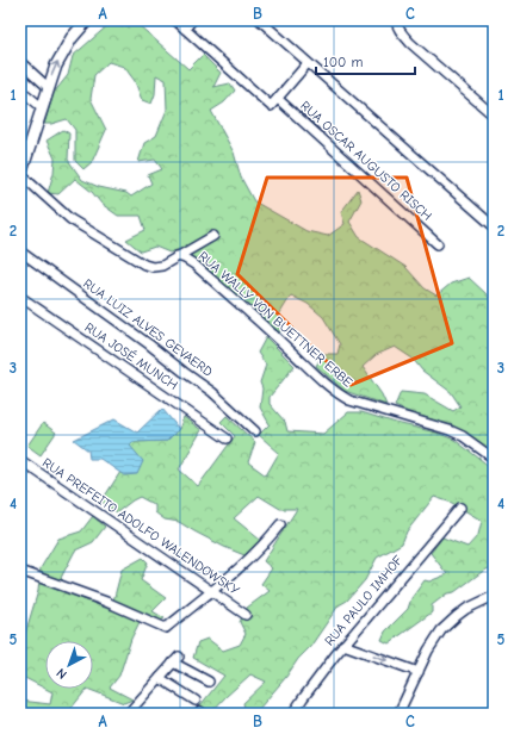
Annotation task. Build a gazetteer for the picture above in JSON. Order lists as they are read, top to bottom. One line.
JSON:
{"streets":{"street":["RUA OSCAR AUGUSTO RISCH","RUA WALLY VON BUETTNER ERBE","RUA LUIZ ALVES GEVAERD","RUA JOSÉ MUNCH","RUA PREFEITO ADOLFO WALENDOWSKY","RUA PAULO IMHOF"]},"scale_bar":"100 m","north":"bottom left","grid":{"columns":["A","B","C"],"rows":["1","2","3","4","5"]}}
